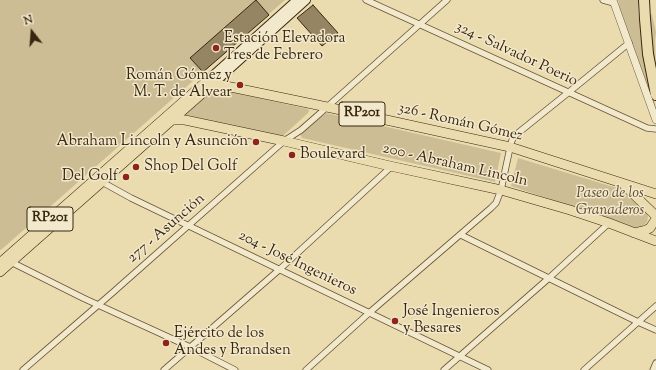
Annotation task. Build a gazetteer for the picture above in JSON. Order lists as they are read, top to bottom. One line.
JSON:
{"streets":{"main road":["RP201","326 - Román Gómez","200 - Abraham Lincoln"],"street":["324 - Salvador Poerio","277 - Asunción","204 - José Ingenieros"]},"crossings":[["324 - Salvador Poerio","277 - Asunción"],["RP201","326 - Román Gómez"],["RP201","200 - Abraham Lincoln"],["RP201","204 - José Ingenieros"],["326 - Román Gómez","277 - Asunción"],["200 - Abraham Lincoln","277 - Asunción"],["277 - Asunción","204 - José Ingenieros"]],"parks":["Paseo de los Granaderos"],"places":["Estación Elevadora Tres de Febrero","Román Gómez y M. T. de Alvear","Abraham Lincoln y Asunción","Boulevard","Shop Del Golf","Del Golf","José Ingenieros y Besares","Ejército de los Andes y Brandsen"],"north":"top"}
